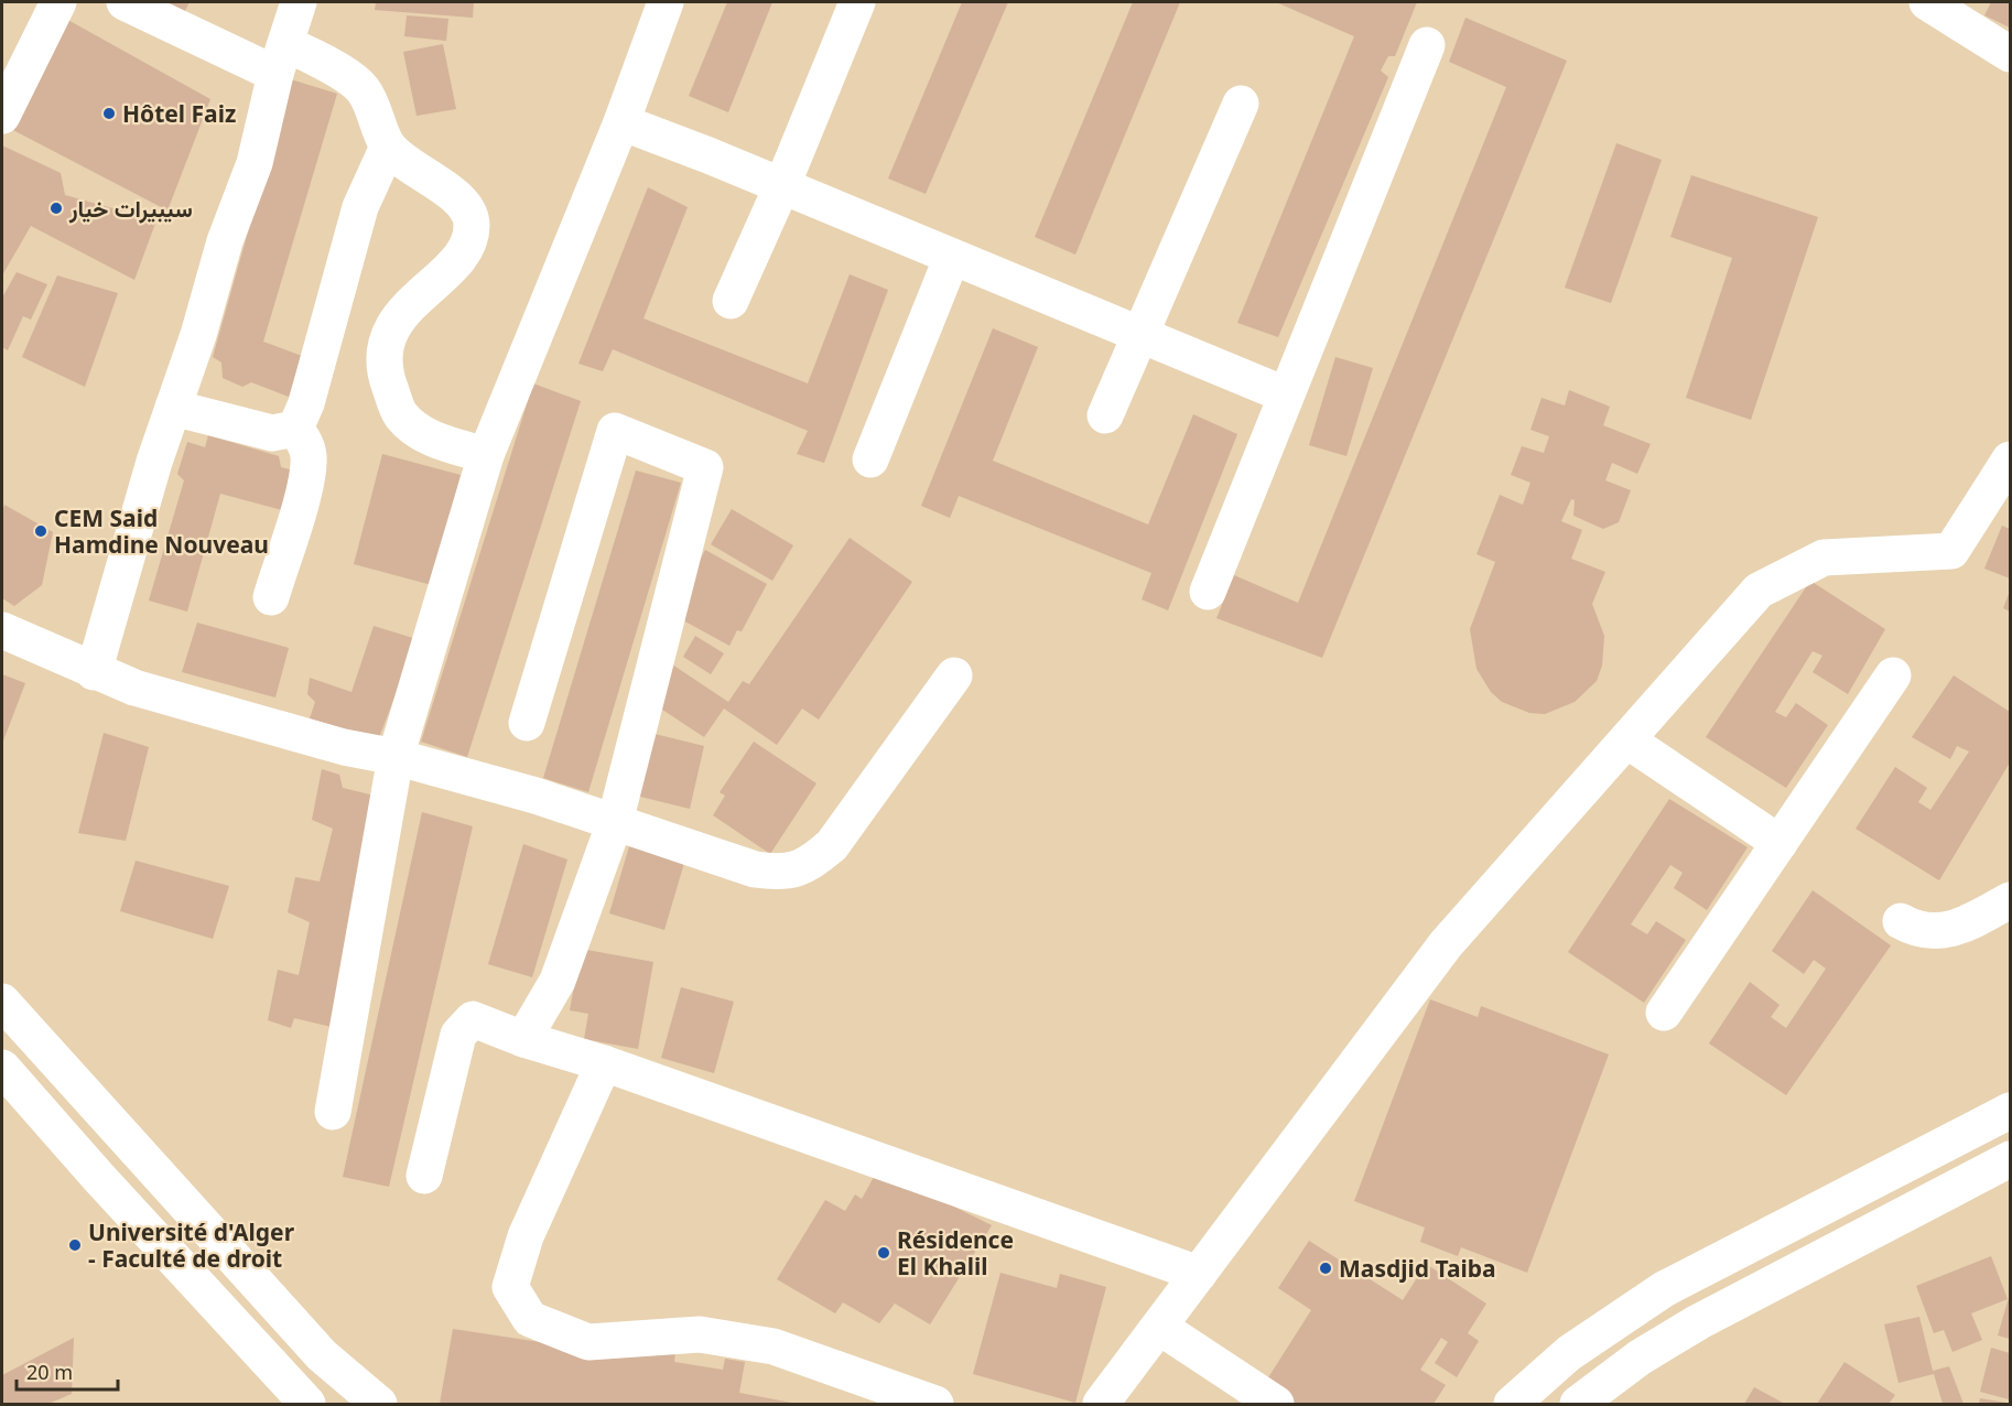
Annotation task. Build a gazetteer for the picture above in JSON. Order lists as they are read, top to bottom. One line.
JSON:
{"places":["Hôtel Faiz","سيبيرات خيار","CEM Said Hamdine Nouveau","Université d'Alger - Faculté de droit","Résidence El Khalil","Masdjid Taiba"],"scale_bar":"20 m"}
